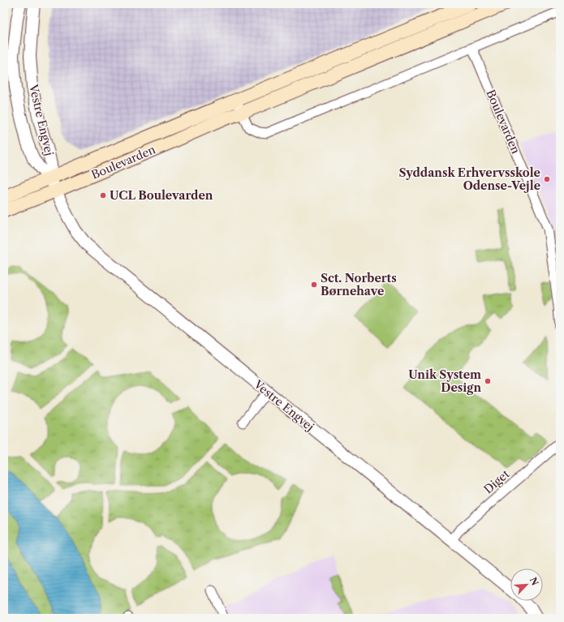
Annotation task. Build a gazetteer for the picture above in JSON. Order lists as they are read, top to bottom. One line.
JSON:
{"streets":{"main road":["Boulevarden"],"street":["Vestre Engvej","Diget"]},"crossings":[["Vestre Engvej","Boulevarden"],["Vestre Engvej","Diget"]],"places":["Syddansk Erhvervsskole Odense-Vejle","UCL Boulevarden","Sct. Norberts Børnehave","Unik System Design"],"north":"top right"}
